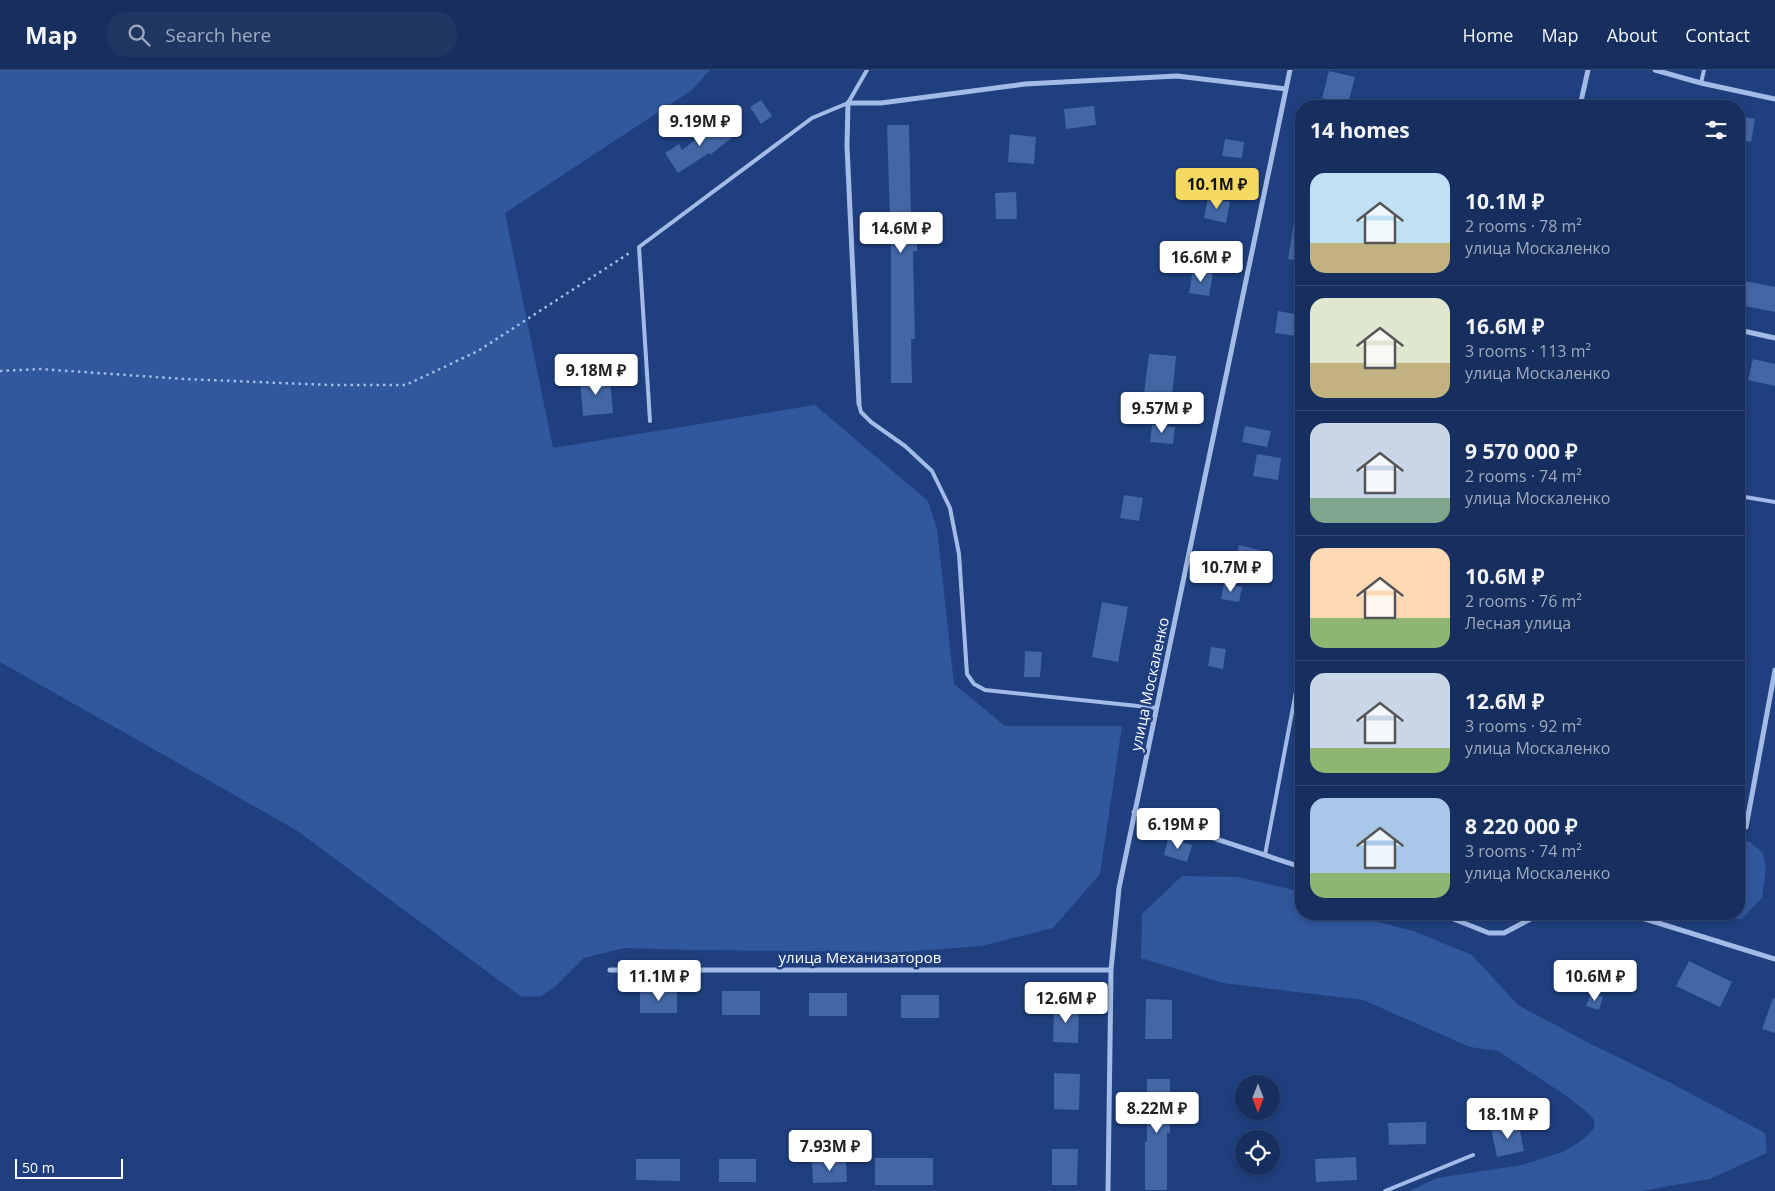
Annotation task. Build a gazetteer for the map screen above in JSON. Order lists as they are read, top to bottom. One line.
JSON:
{"streets":{"street":["улица Москаленко","улица Механизаторов"]},"crossings":[["улица Москаленко","улица Механизаторов"]],"scale_bar":"50 m","north":"bottom","page":{"header":"Map","search":"Search here","nav":["Home","Map","About","Contact"],"heading":"14 homes","price":["9.19M ₽","10.1M ₽","14.6M ₽","16.6M ₽","9.18M ₽","9.57M ₽","10.7M ₽","6.19M ₽","11.1M ₽","10.6M ₽","12.6M ₽","8.22M ₽","18.1M ₽","7.93M ₽"],"list":[{"name":"10.1M ₽","note":"2 rooms · 78 m² · улица Москаленко"},{"name":"16.6M ₽","note":"3 rooms · 113 m² · улица Москаленко"},{"name":"9 570 000 ₽","note":"2 rooms · 74 m² · улица Москаленко"},{"name":"10.6M ₽","note":"2 rooms · 76 m² · Лесная улица"},{"name":"12.6M ₽","note":"3 rooms · 92 m² · улица Москаленко"},{"name":"8 220 000 ₽","note":"3 rooms · 74 m² · улица Москаленко"}],"scale":"50 m"}}
